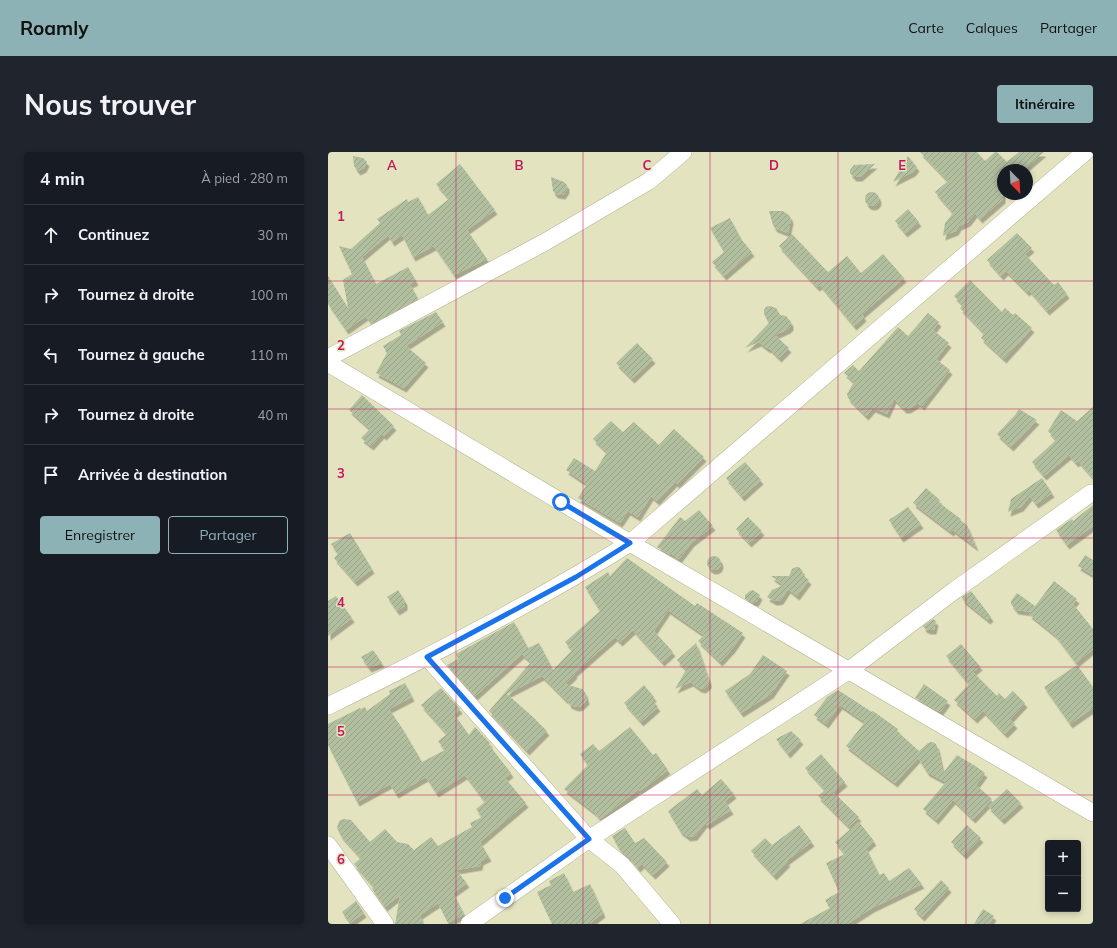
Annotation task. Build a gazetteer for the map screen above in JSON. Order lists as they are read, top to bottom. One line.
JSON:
{"north":"bottom right","page":{"header":"Roamly","nav":["Carte","Calques","Partager"],"buttons":["Itinéraire",["Enregistrer","Partager"]],"title":"Nous trouver","heading":["4 min","À pied · 280 m"],"list":[["Continuez","30 m"],["Tournez à droite","100 m"],["Tournez à gauche","110 m"],["Tournez à droite","40 m"],"Arrivée à destination"],"map_buttons":["+","−"]},"grid":{"columns":["A","B","C","D","E"],"rows":["1","2","3","4","5","6"]}}
